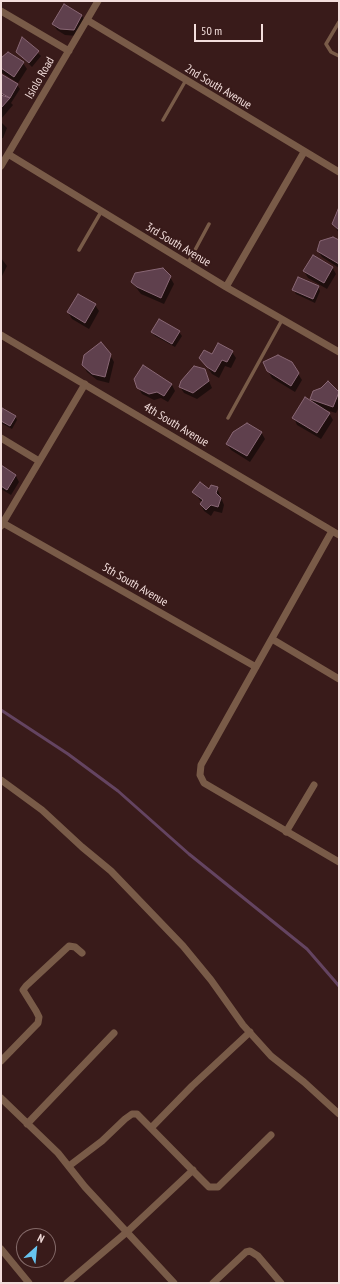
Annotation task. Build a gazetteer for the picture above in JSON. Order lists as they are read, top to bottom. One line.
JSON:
{"streets":{"street":["Isiolo Road","2nd South Avenue","3rd South Avenue","4th South Avenue","5th South Avenue"]},"crossings":[["Isiolo Road","2nd South Avenue"],["Isiolo Road","3rd South Avenue"]],"scale_bar":"50 m","north":"top right"}
